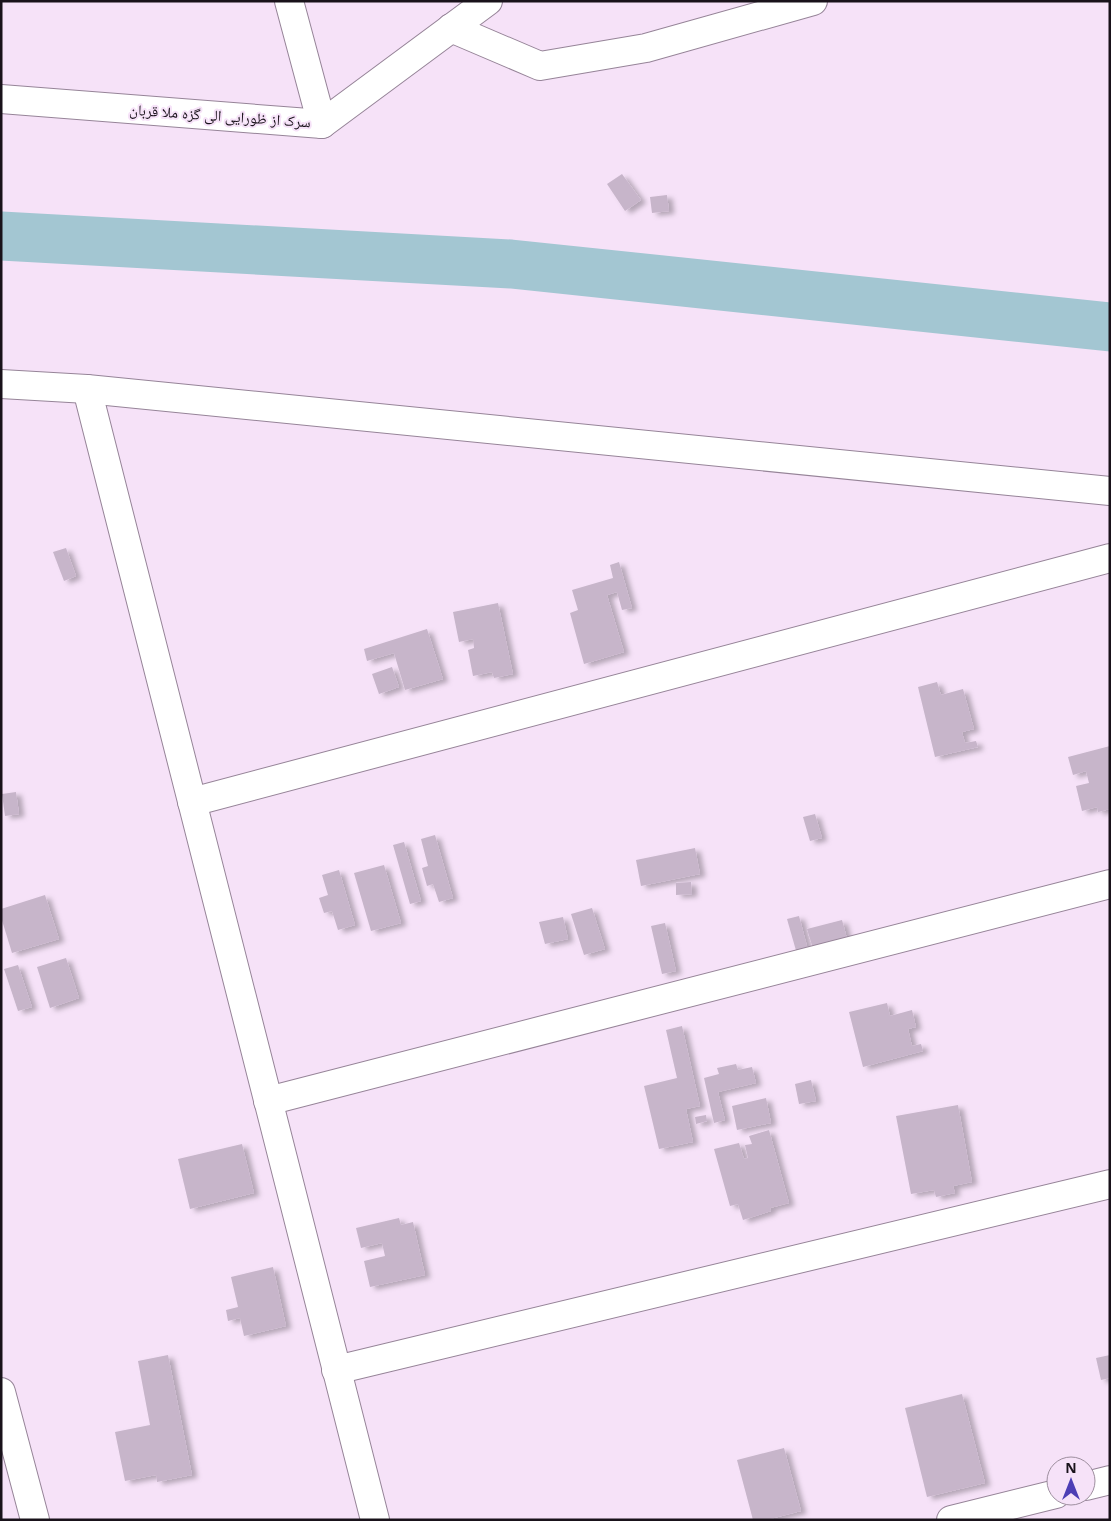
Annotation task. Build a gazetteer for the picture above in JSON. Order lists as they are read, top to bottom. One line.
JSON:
{"streets":{"street":["سرک از ظورایی الی گزه ملا قربان"]},"north":"top"}
